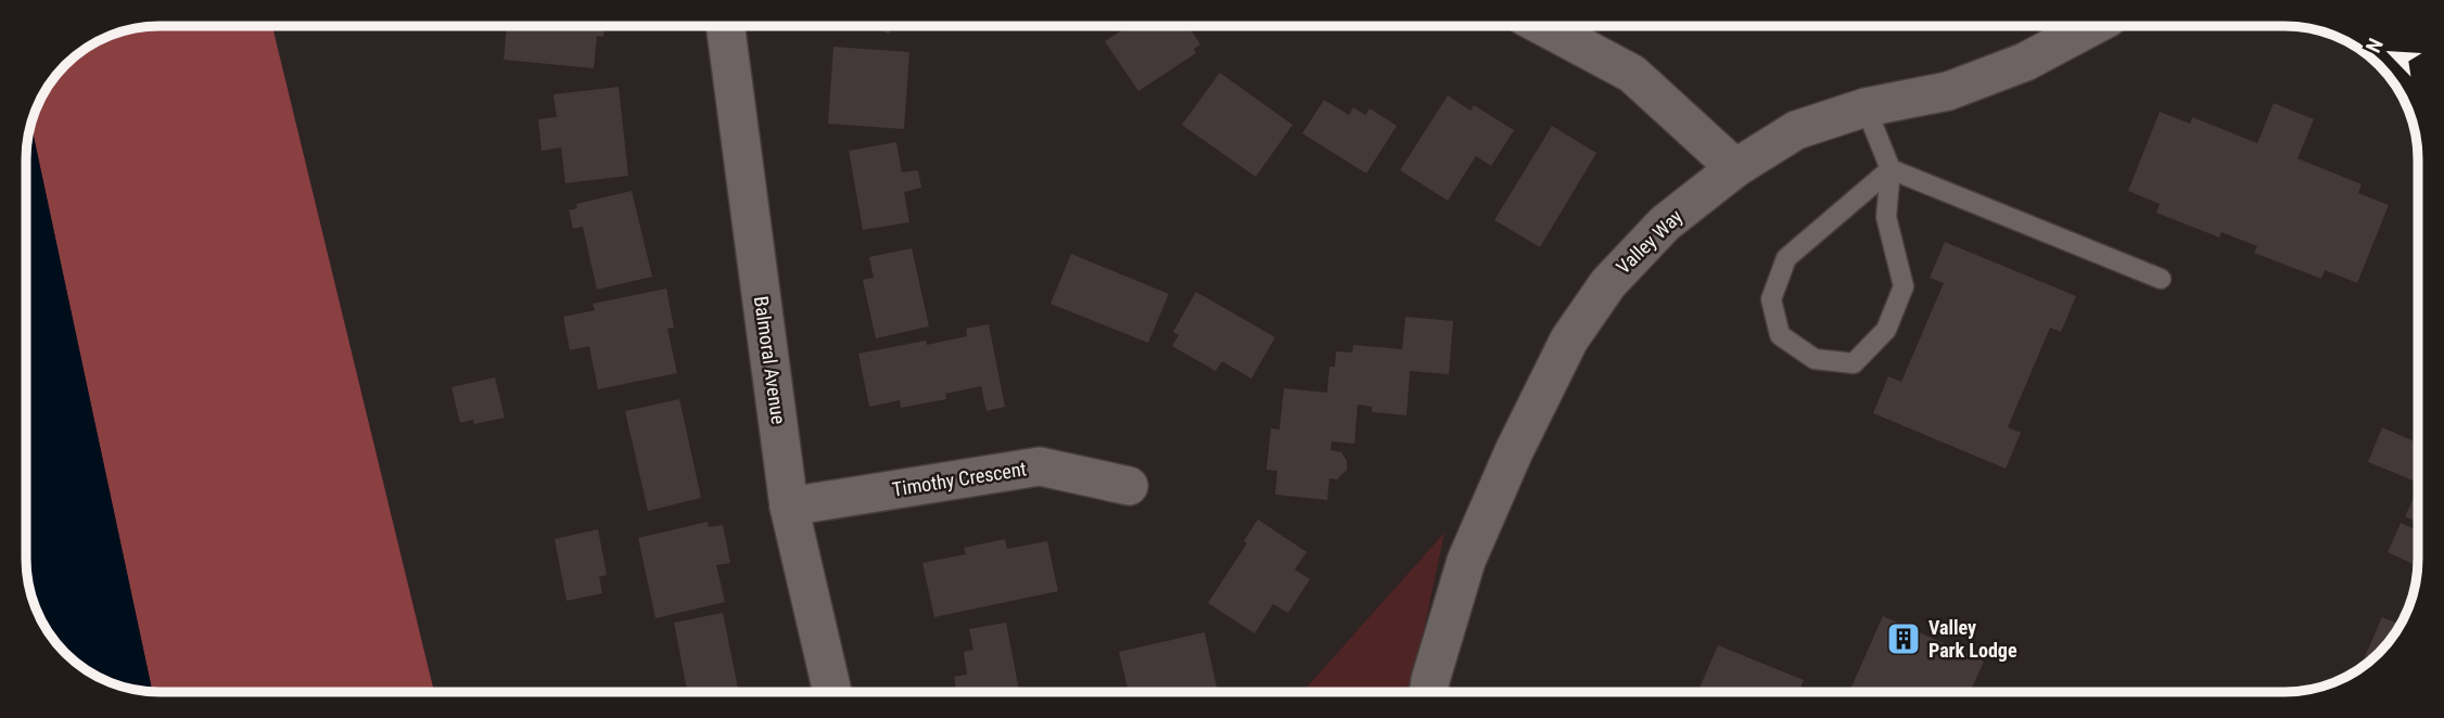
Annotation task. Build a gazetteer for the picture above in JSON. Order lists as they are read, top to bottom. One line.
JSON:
{"streets":{"street":["Valley Way","Balmoral Avenue","Timothy Crescent"]},"crossings":[["Balmoral Avenue","Timothy Crescent"]],"places":{"building":["Valley Park Lodge"]},"north":"top left"}
